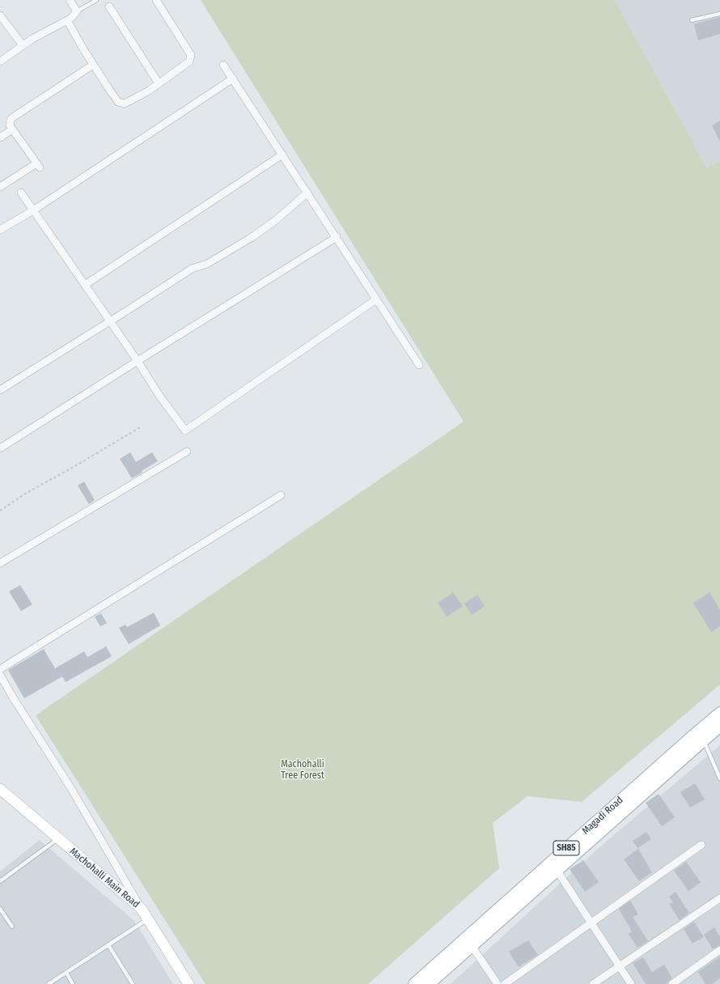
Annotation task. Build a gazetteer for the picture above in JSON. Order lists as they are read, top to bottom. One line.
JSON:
{"streets":{"main road":["Magadi Road","SH85"],"street":["Machohalli Main Road"]},"parks":["Machohalli Tree Forest"]}
